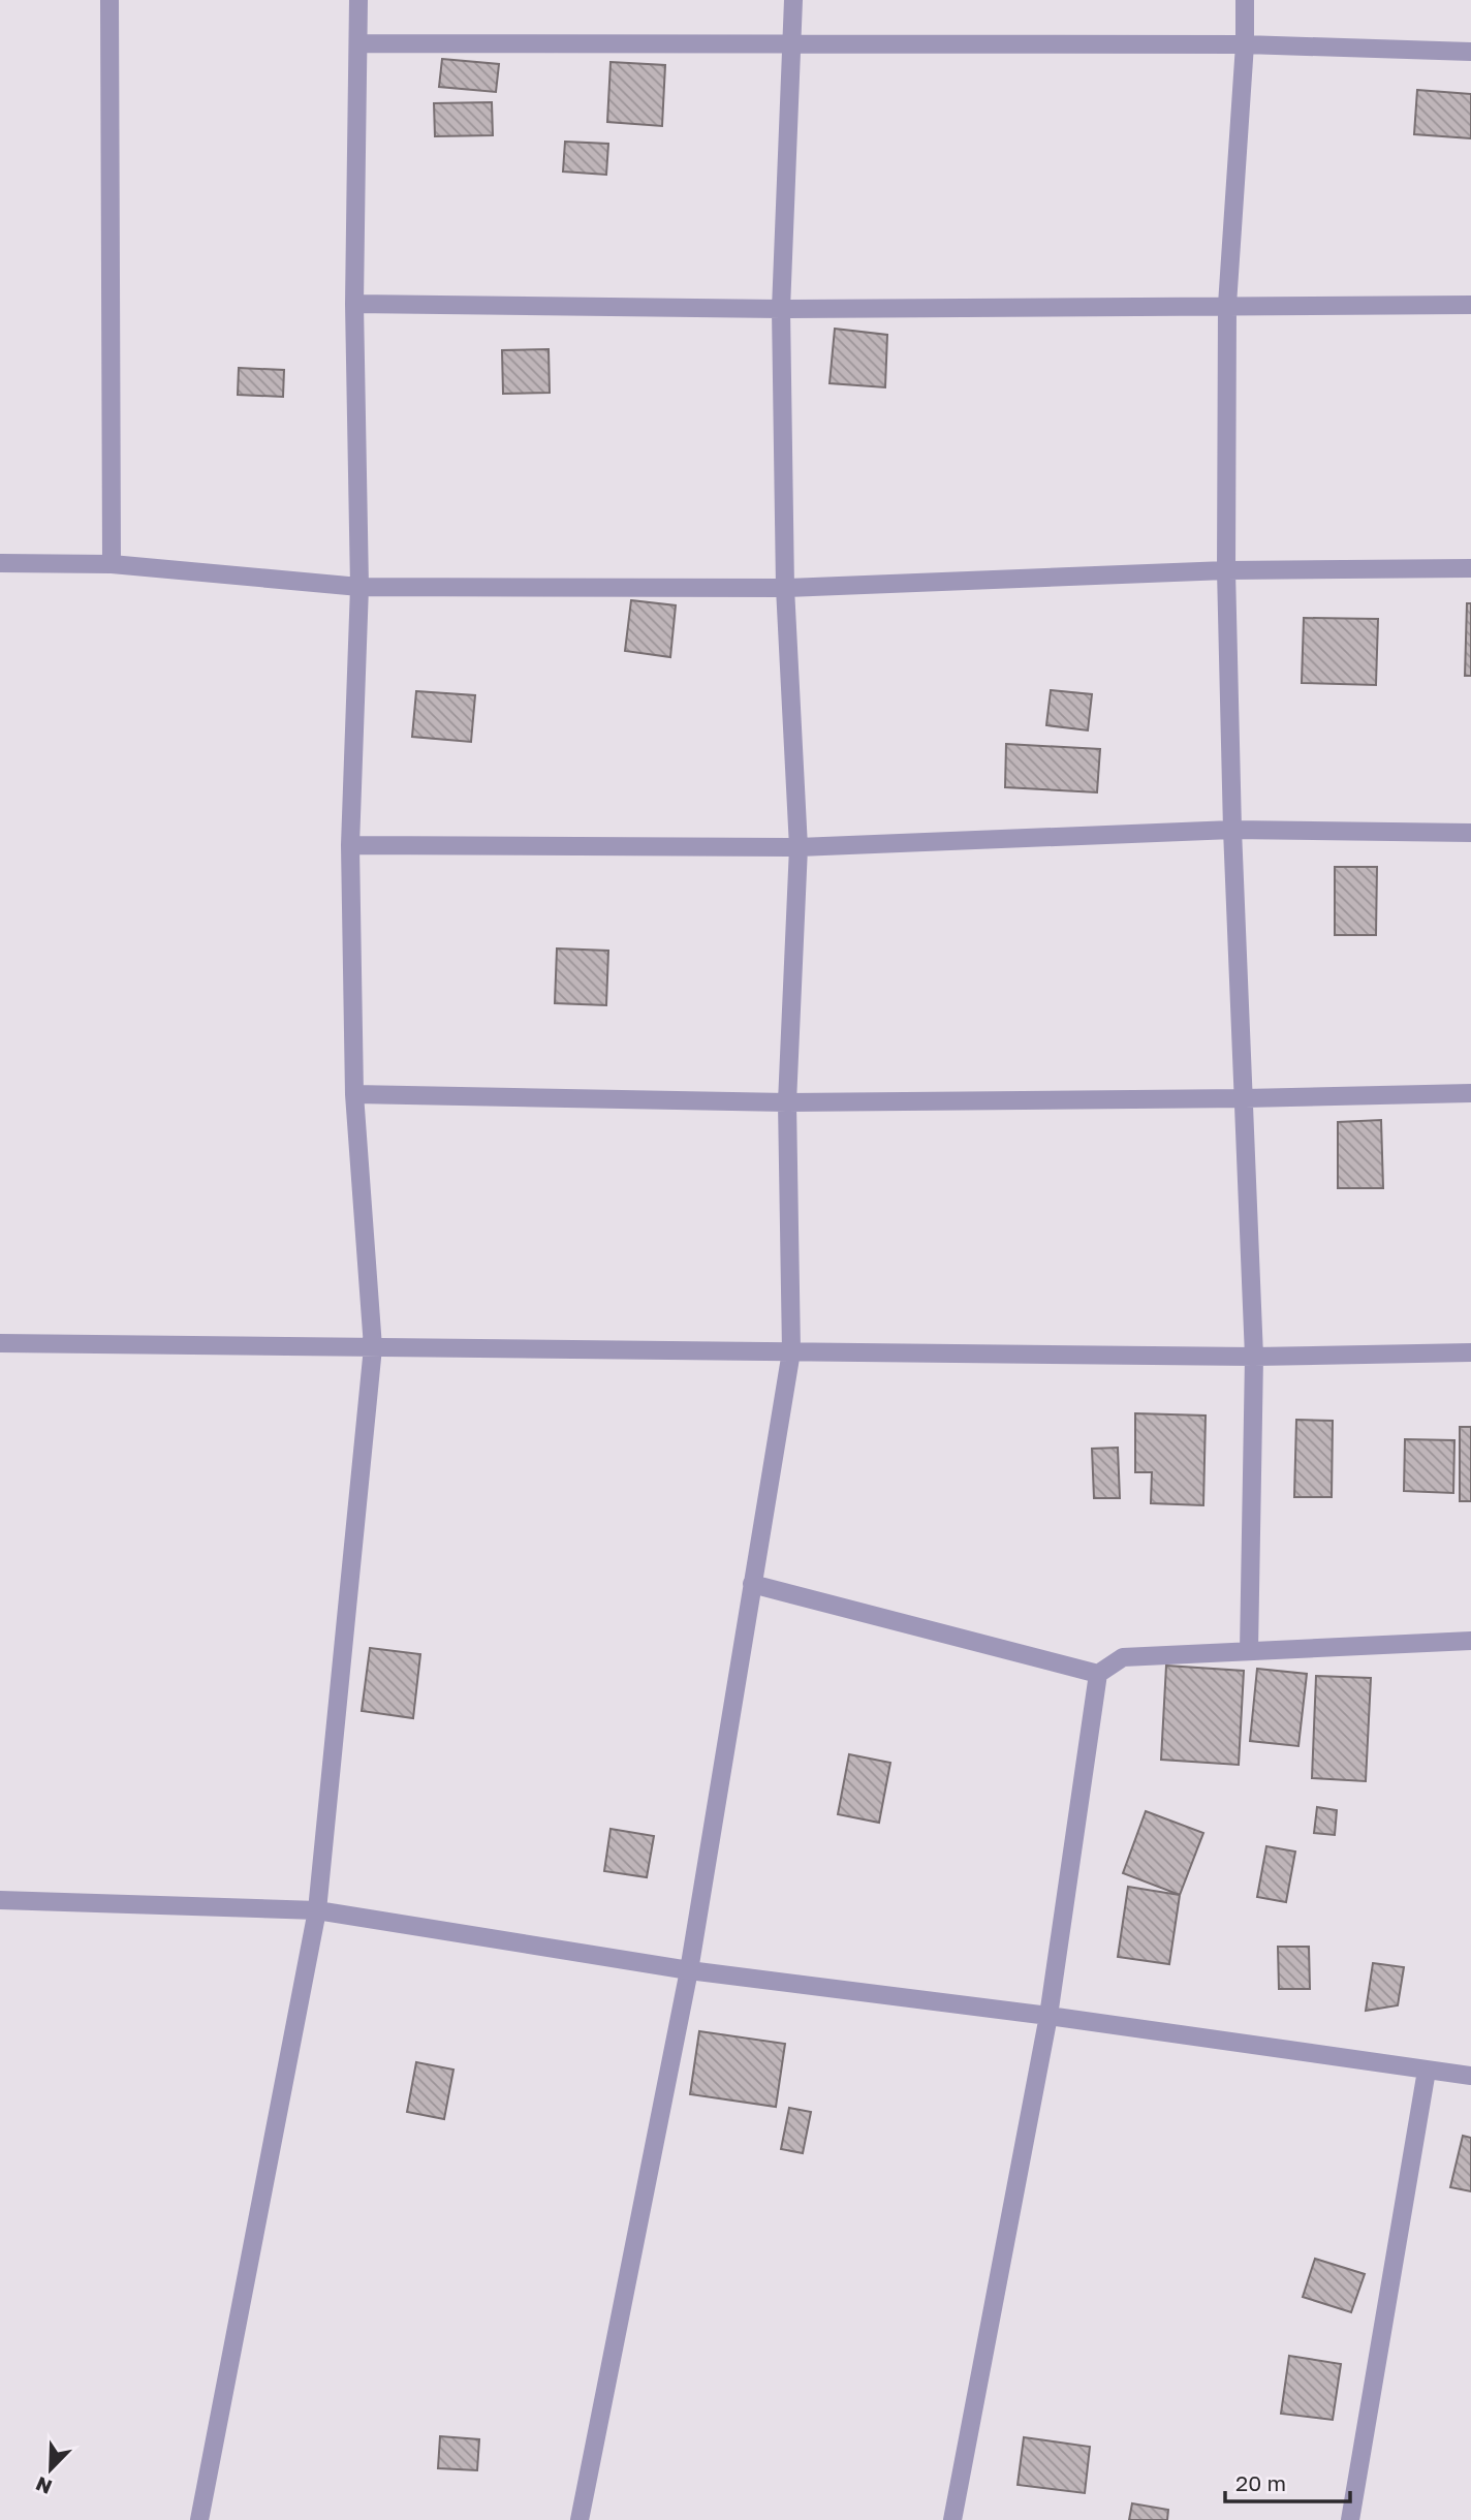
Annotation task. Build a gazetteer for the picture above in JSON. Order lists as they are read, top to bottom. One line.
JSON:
{"scale_bar":"20 m","north":"bottom left"}
